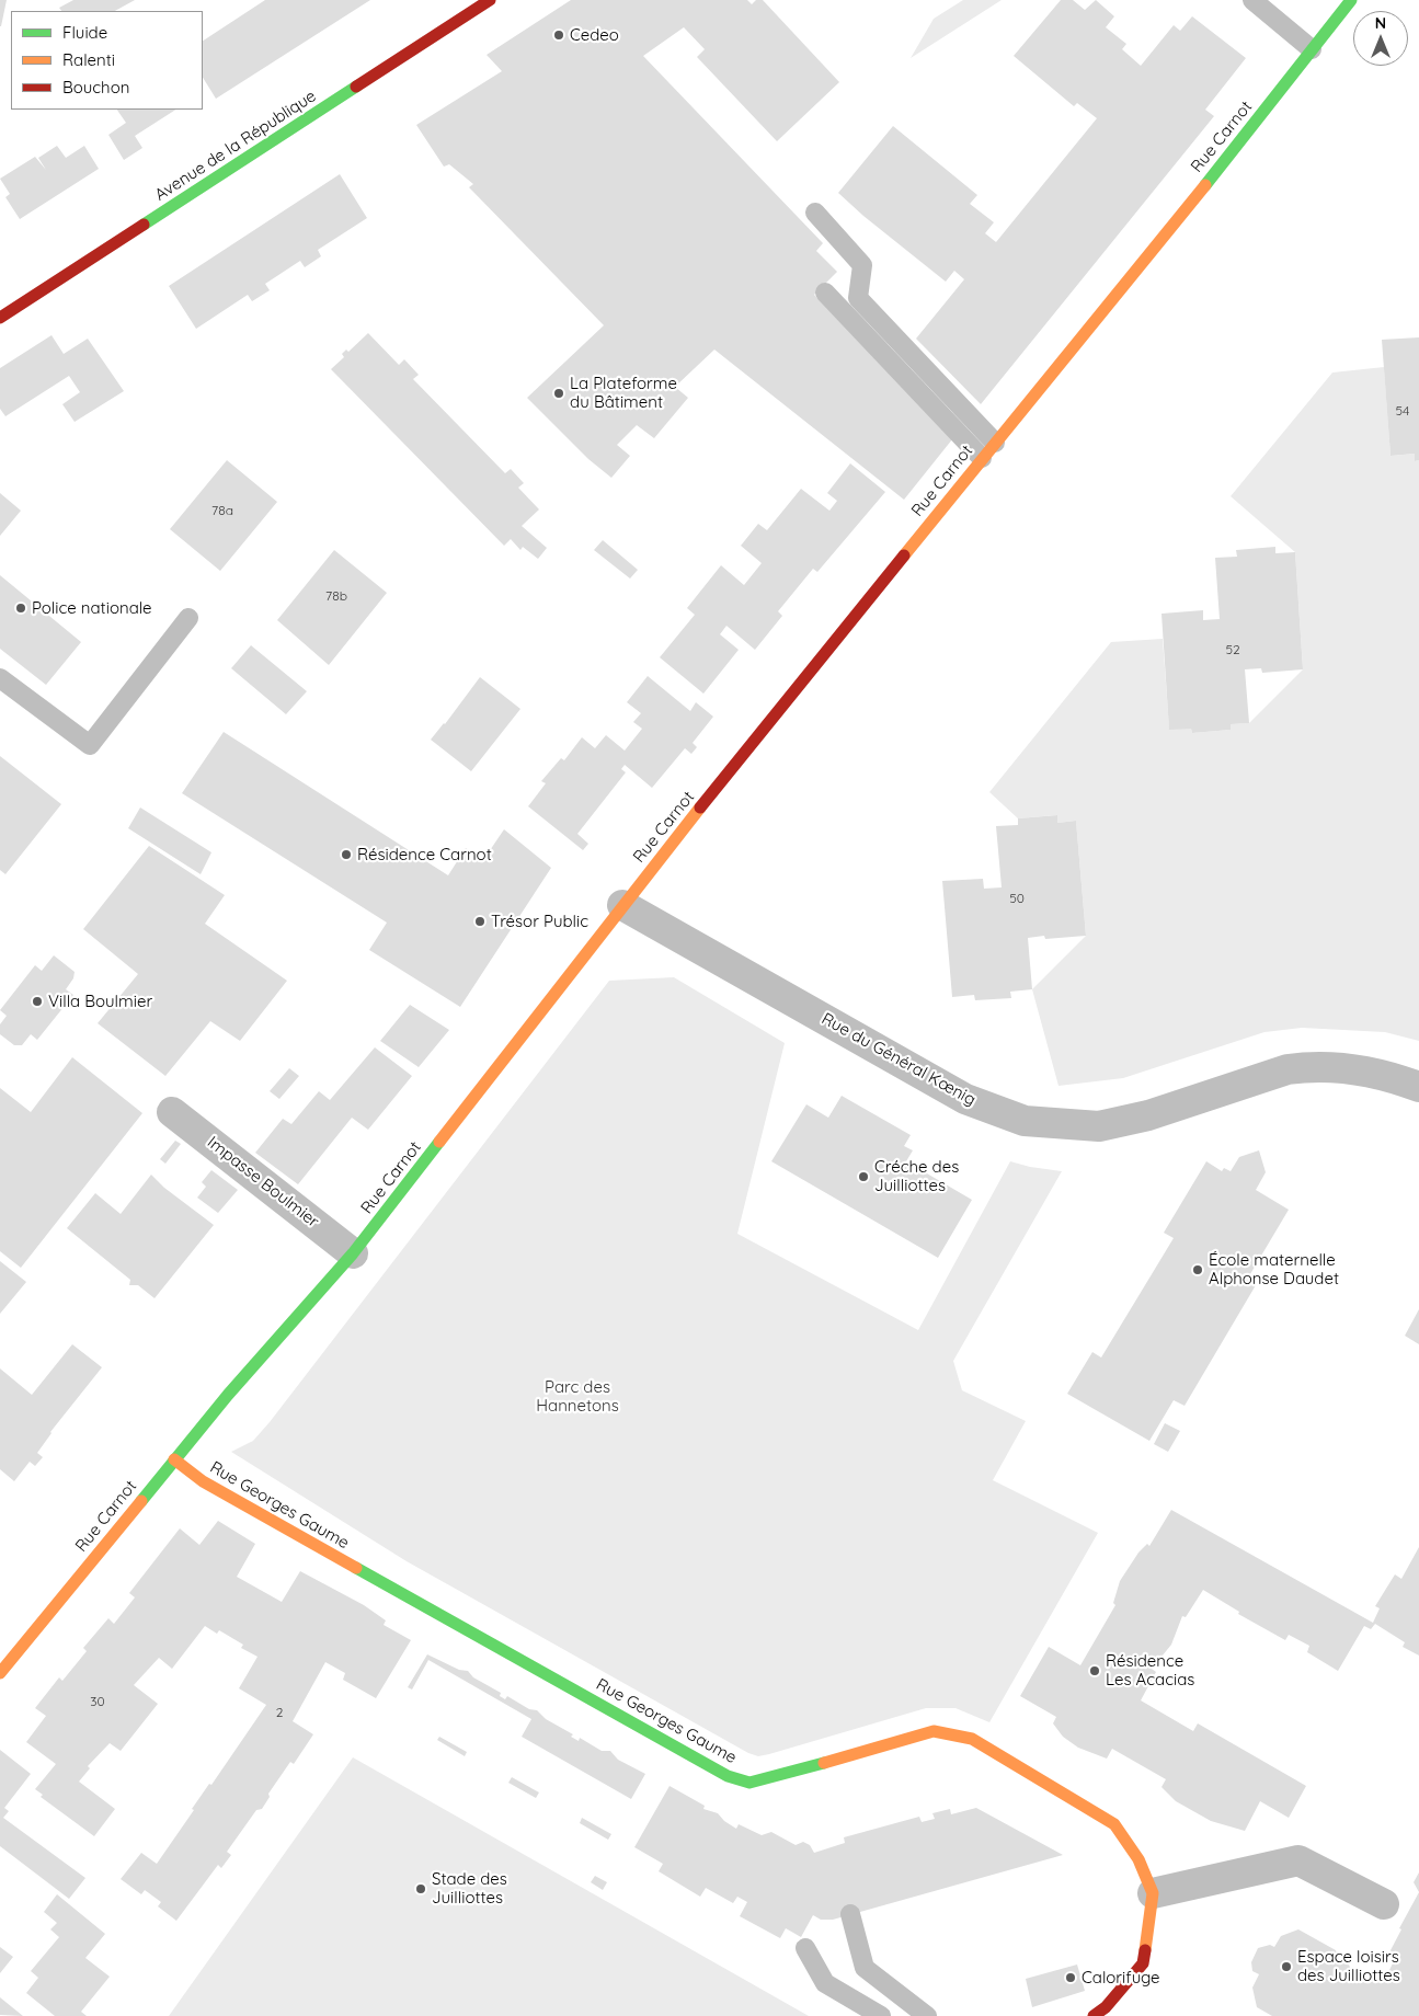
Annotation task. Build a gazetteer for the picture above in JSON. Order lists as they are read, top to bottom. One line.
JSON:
{"streets":{"street":["Rue Carnot","Avenue de la République","Rue du Général Kœnig","Impasse Boulmier","Rue Georges Gaume"]},"crossings":[["Rue Carnot","Rue du Général Kœnig"],["Rue Carnot","Impasse Boulmier"],["Rue Carnot","Rue Georges Gaume"]],"parks":["Parc des Hannetons"],"places":["Cedeo","La Plateforme du Bâtiment","Police nationale","Résidence Carnot","Trésor Public","Villa Boulmier","Créche des Juilliottes","École maternelle Alphonse Daudet","Résidence Les Acacias","Stade des Juilliottes","Espace loisirs des Juilliottes","Calorifuge"],"house_numbers":["54","78a","78b","52","50","30","2"],"legend":["Fluide","Ralenti","Bouchon"],"north":"top"}
